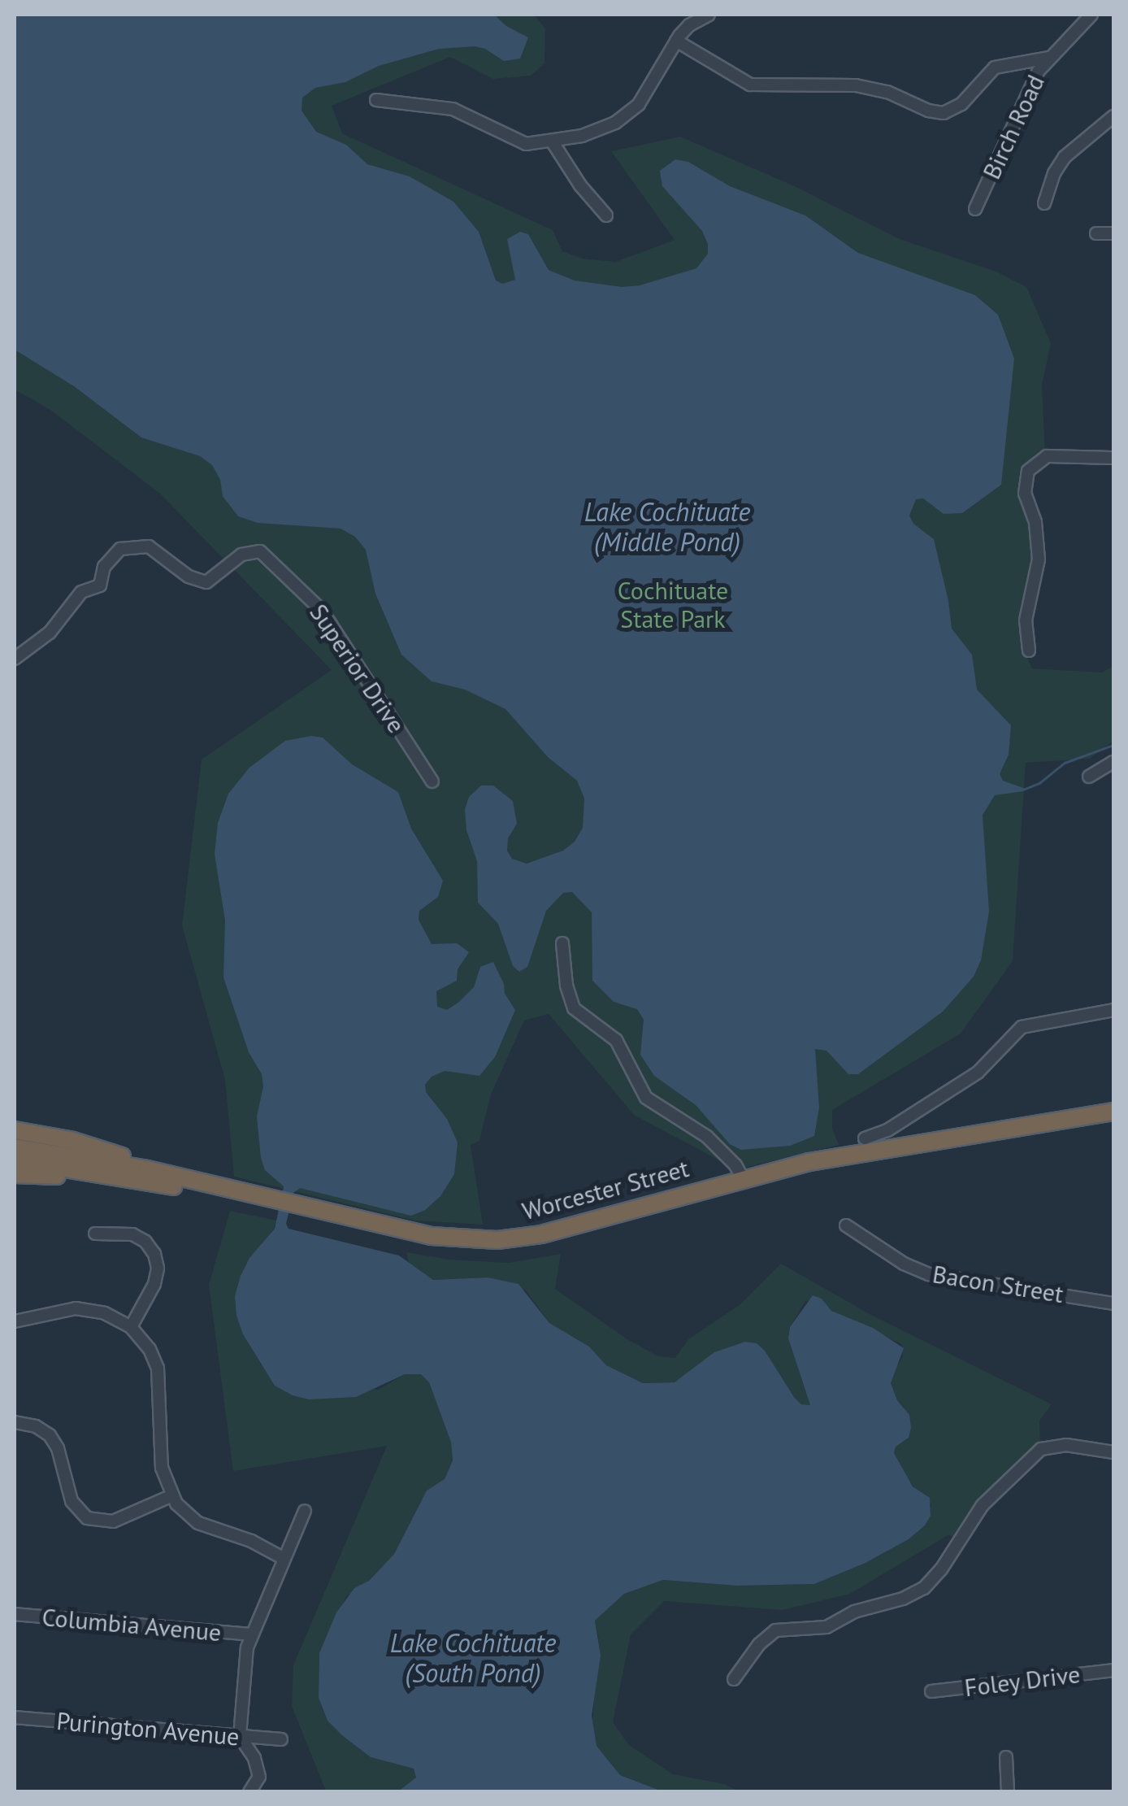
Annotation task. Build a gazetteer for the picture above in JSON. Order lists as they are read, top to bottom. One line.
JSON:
{"streets":{"highway":["Worcester Street"],"street":["Birch Road","Superior Drive","Bacon Street","Columbia Avenue","Foley Drive","Purington Avenue"]},"water":["Lake Cochituate (Middle Pond)","Lake Cochituate (South Pond)"],"parks":["Cochituate State Park"]}
